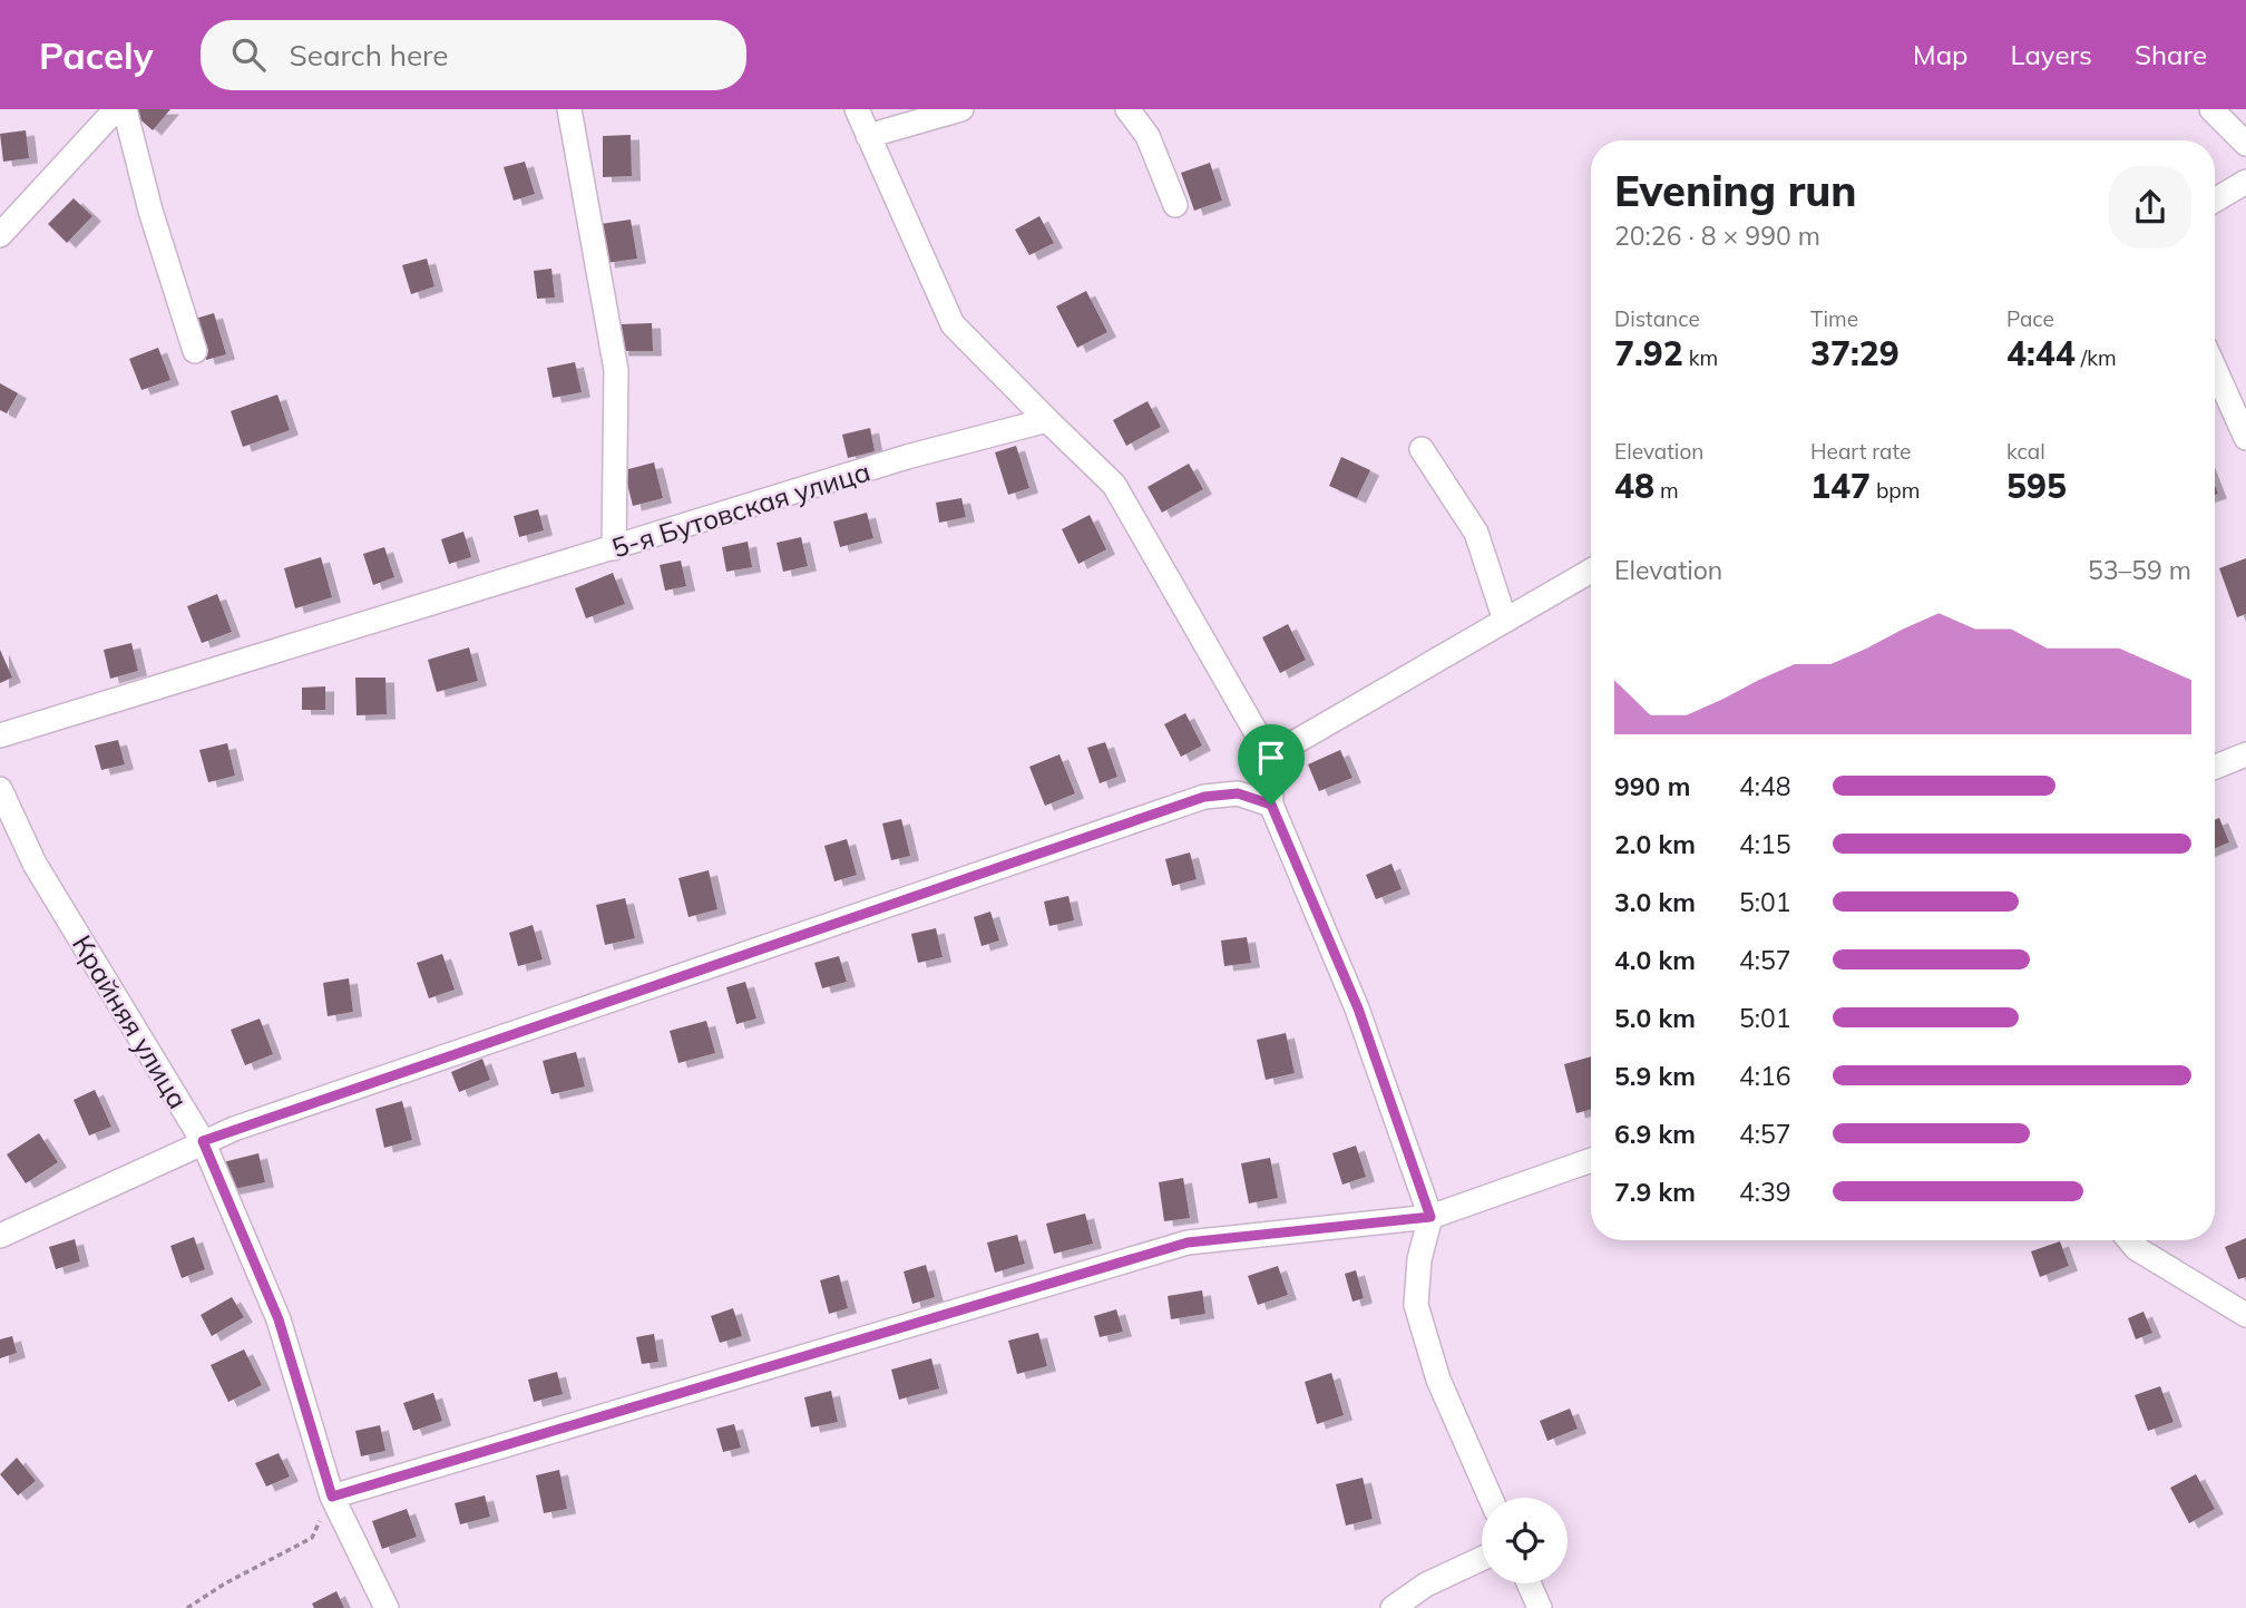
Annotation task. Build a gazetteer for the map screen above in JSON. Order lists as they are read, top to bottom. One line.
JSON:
{"streets":{"street":["5-я Бутовская улица","Крайняя улица"]},"page":{"header":"Pacely","search":"Search here","nav":["Map","Layers","Share"],"heading":["Evening run","20:26 · 8 × 990 m"],"stats":[["Distance","7.92 km"],["Time","37:29"],["Pace","4:44 /km"],["Elevation","48 m"],["Heart rate","147 bpm"],["kcal","595"]],"chart":["Elevation","53–59 m"],"list":[{"name":"990 m","note":"4:48"},{"name":"2.0 km","note":"4:15"},{"name":"3.0 km","note":"5:01"},{"name":"4.0 km","note":"4:57"},{"name":"5.0 km","note":"5:01"},{"name":"5.9 km","note":"4:16"},{"name":"6.9 km","note":"4:57"},{"name":"7.9 km","note":"4:39"}]}}
